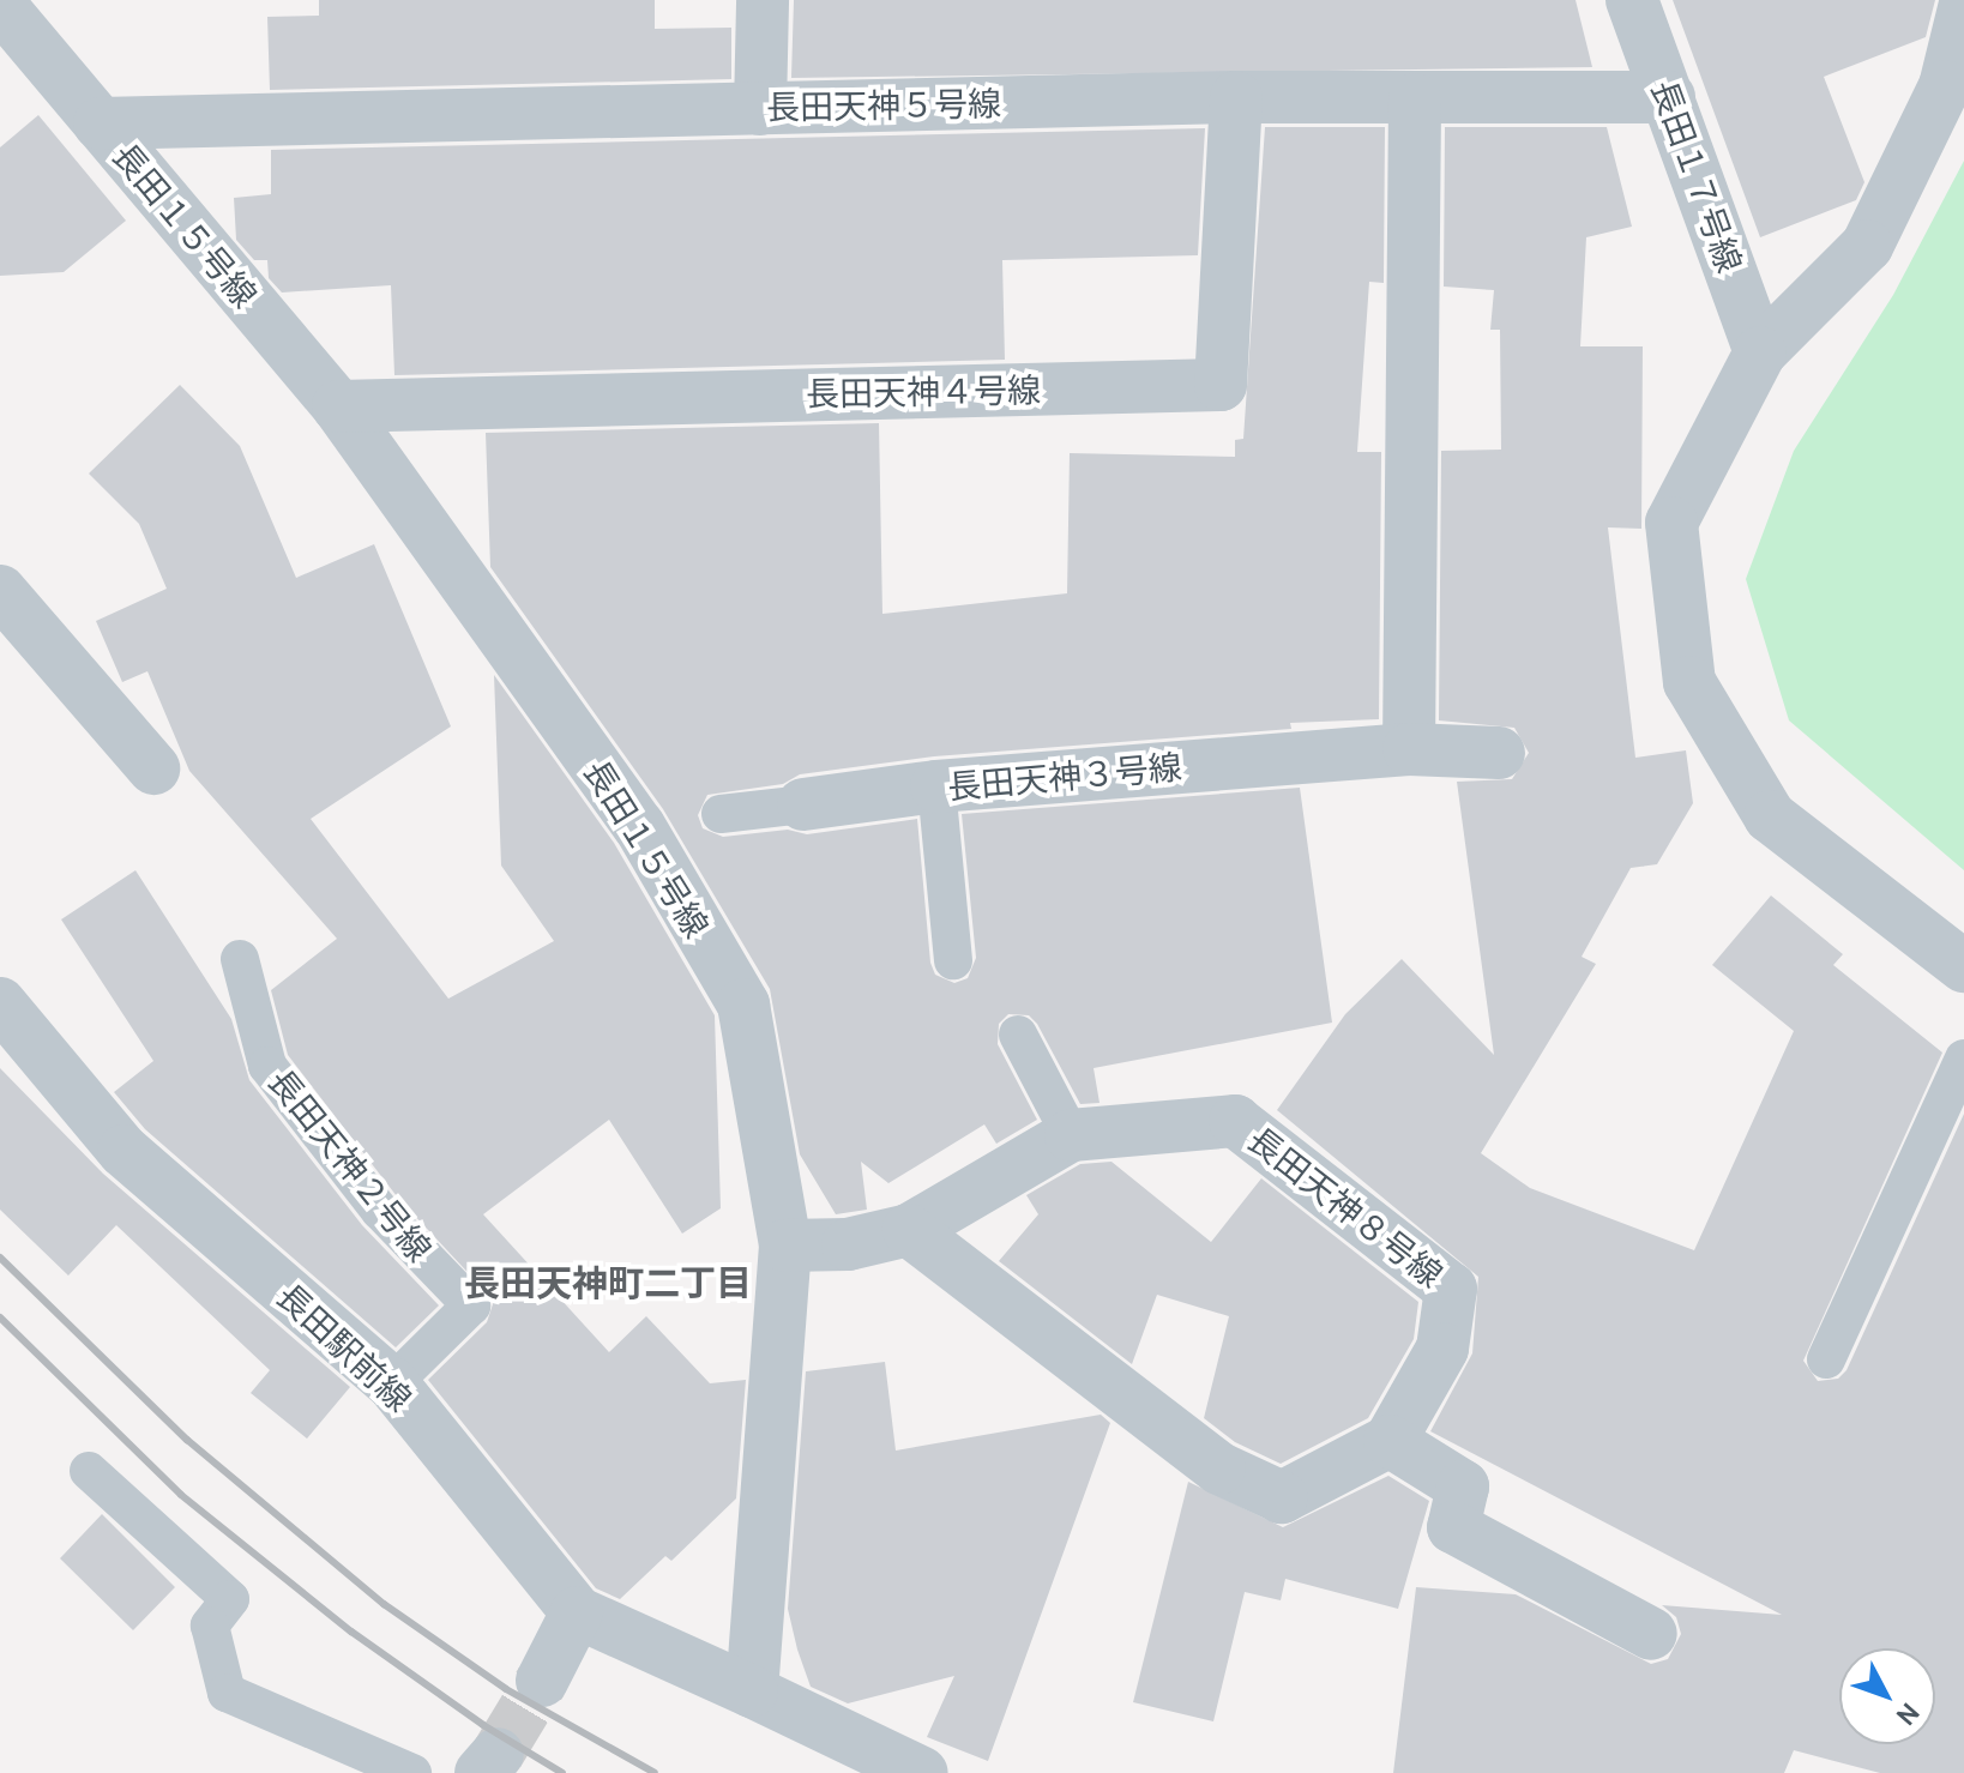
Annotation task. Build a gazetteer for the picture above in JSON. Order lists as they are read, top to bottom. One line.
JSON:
{"streets":{"street":["長田天神５号線","長田１７号線","長田１５号線","長田天神４号線","長田天神３号線","長田天神８号線","長田駅前線"],"lane":["長田天神２号線"]},"crossings":[["長田天神５号線","長田１７号線"],["長田天神５号線","長田１５号線"],["長田天神５号線","長田天神４号線"],["長田１５号線","長田天神４号線"],["長田１５号線","長田天神８号線"],["長田１５号線","長田駅前線"],["長田天神２号線","長田駅前線"]],"districts":["長田天神町二丁目"],"north":"bottom right"}
